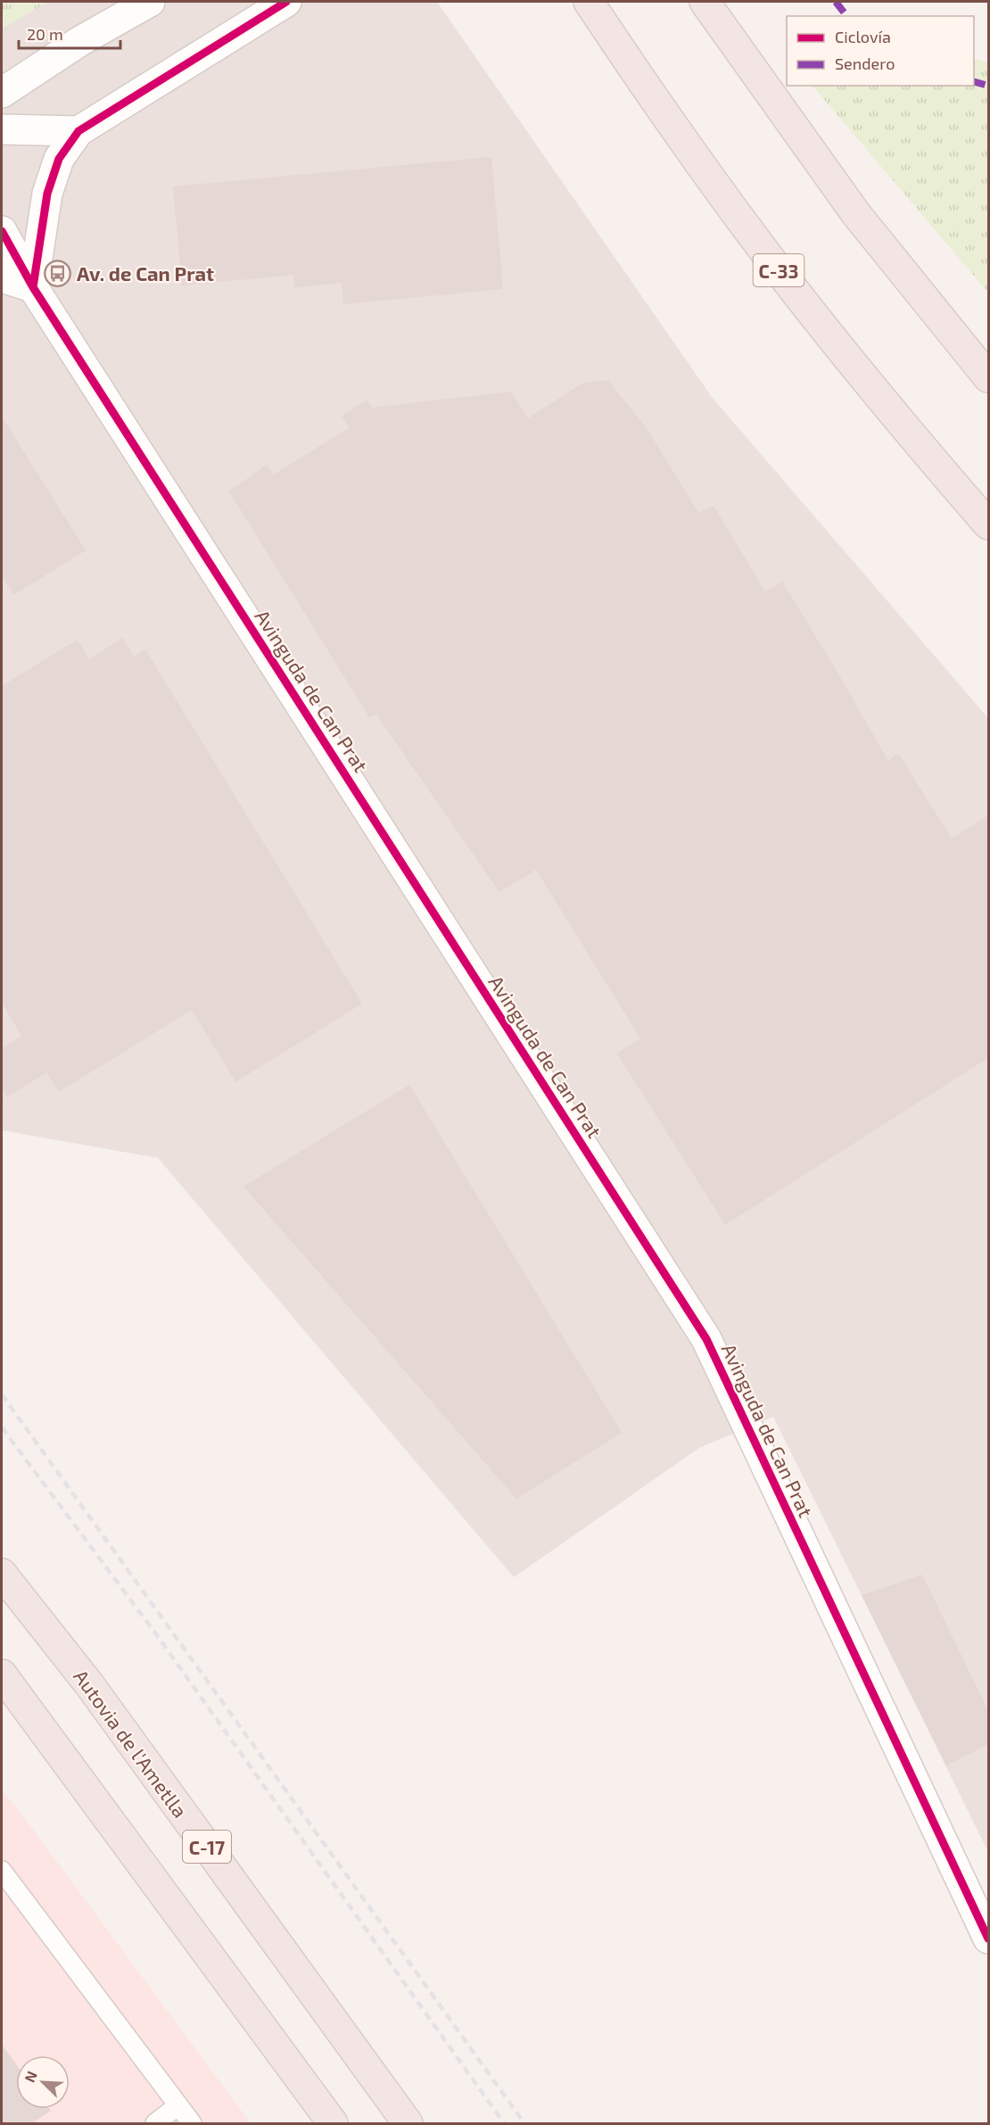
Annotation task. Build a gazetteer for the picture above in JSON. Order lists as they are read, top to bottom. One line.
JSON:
{"streets":{"highway":["C-33","Autovia de l'Ametlla","C-17"],"street":["Avinguda de Can Prat"]},"places":{"bus stop":["Av. de Can Prat"]},"legend":["Ciclovía","Sendero"],"scale_bar":"20 m","north":"top left"}
